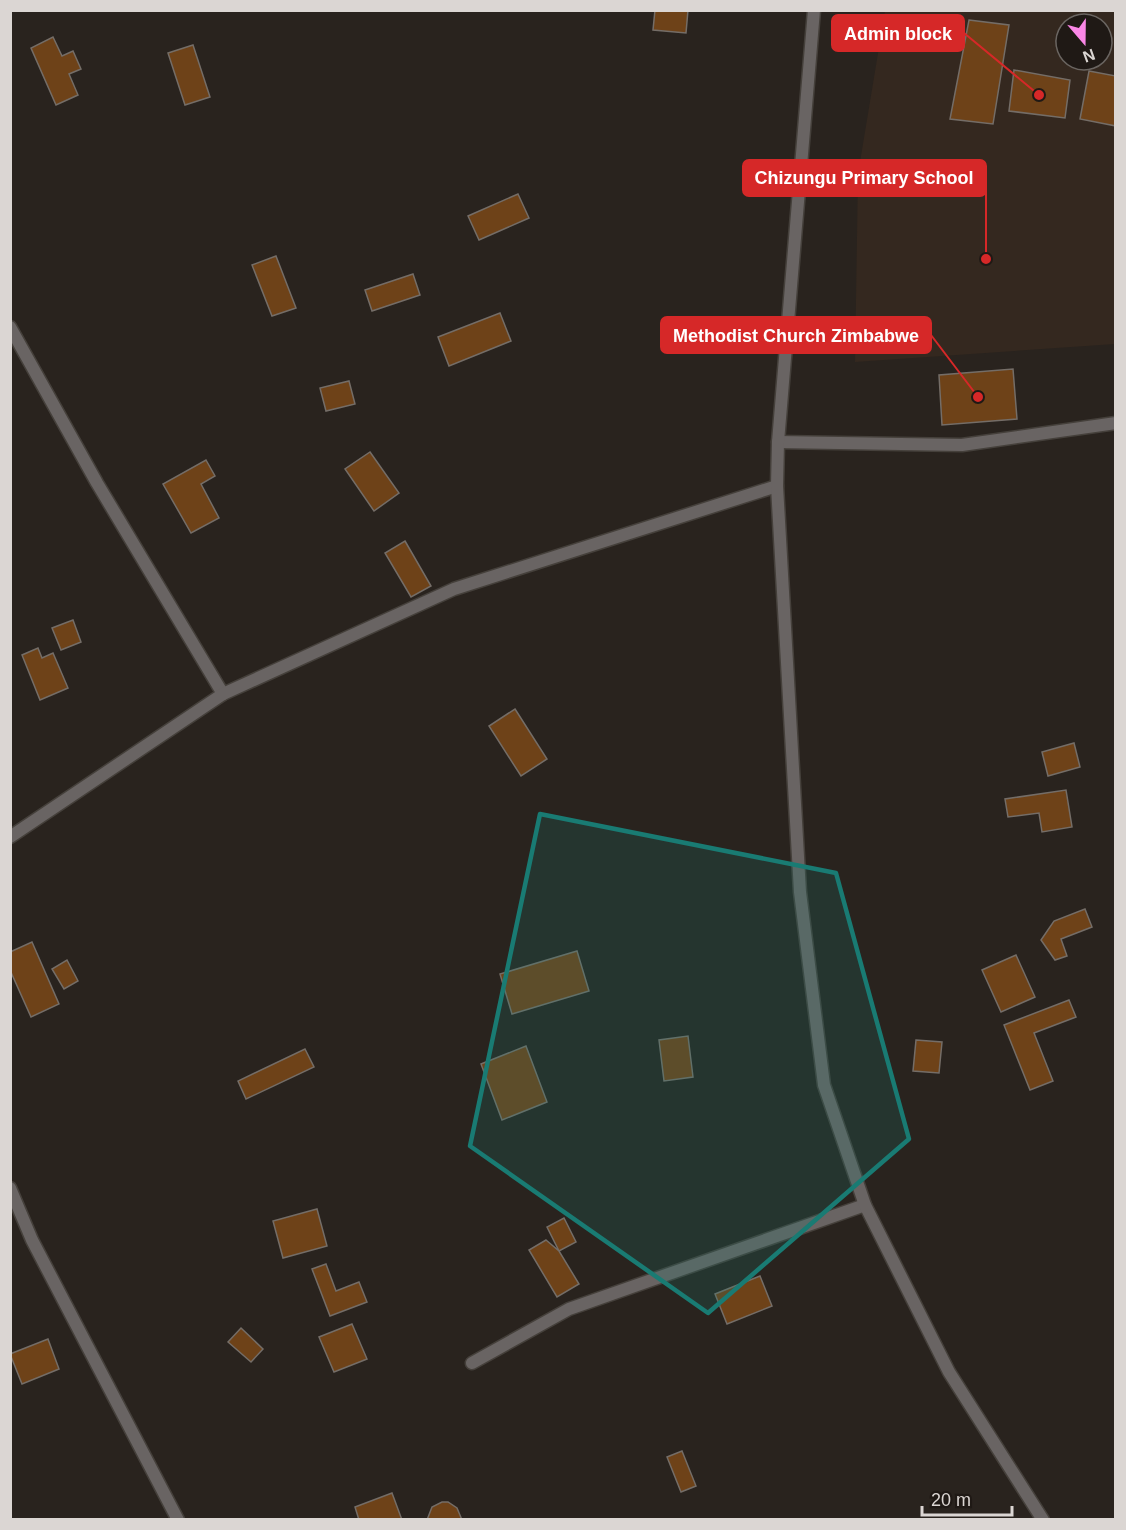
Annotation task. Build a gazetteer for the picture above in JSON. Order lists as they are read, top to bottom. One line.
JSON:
{"places":["Admin block","Chizungu Primary School","Methodist Church Zimbabwe"],"scale_bar":"20 m","north":"bottom"}
